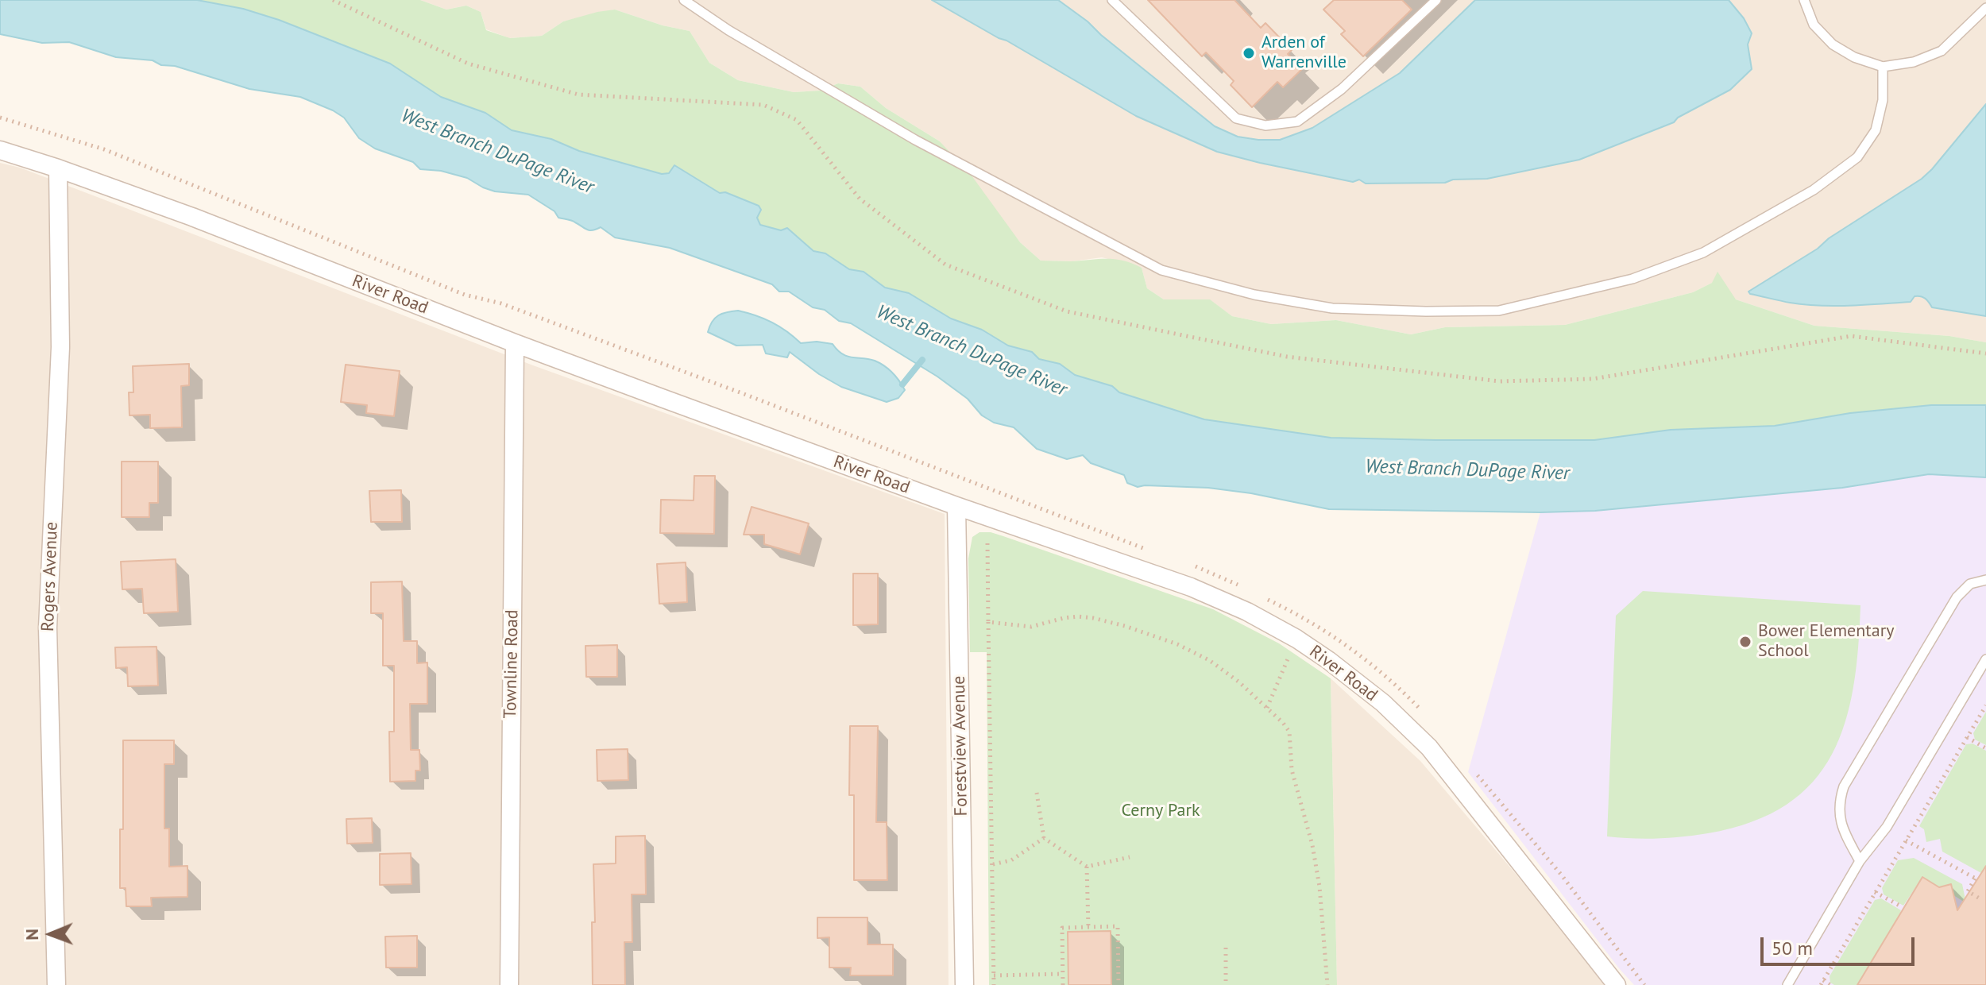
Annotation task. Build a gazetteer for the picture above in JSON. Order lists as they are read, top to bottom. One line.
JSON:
{"streets":{"street":["River Road","Rogers Avenue","Townline Road","Forestview Avenue"]},"crossings":[["River Road","Rogers Avenue"],["River Road","Townline Road"],["River Road","Forestview Avenue"]],"water":["West Branch DuPage River"],"parks":["Cerny Park"],"places":["Arden of Warrenville","Bower Elementary School"],"scale_bar":"50 m","north":"left"}
